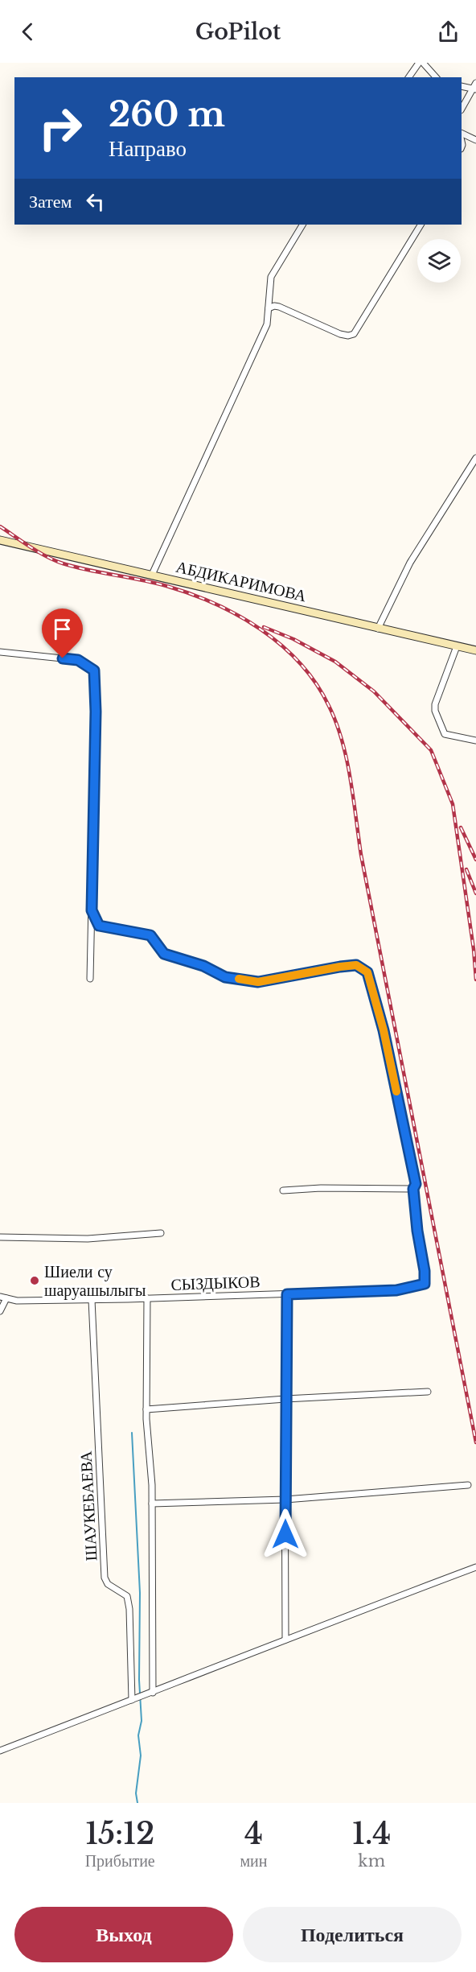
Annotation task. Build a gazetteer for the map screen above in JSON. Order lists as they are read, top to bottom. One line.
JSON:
{"streets":{"main road":["АБДИКАРИМОВА"],"street":["СЫЗДЫКОВ","ШАУКЕБАЕВА"]},"crossings":[["СЫЗДЫКОВ","ШАУКЕБАЕВА"]],"places":["Шиели су шаруашылыгы"],"page":{"header":"GoPilot","turn":["260 m","Направо"],"then":"Затем","eta":["15:12","Прибытие","4","мин","1.4","km"],"buttons":["Выход","Поделиться"]}}
